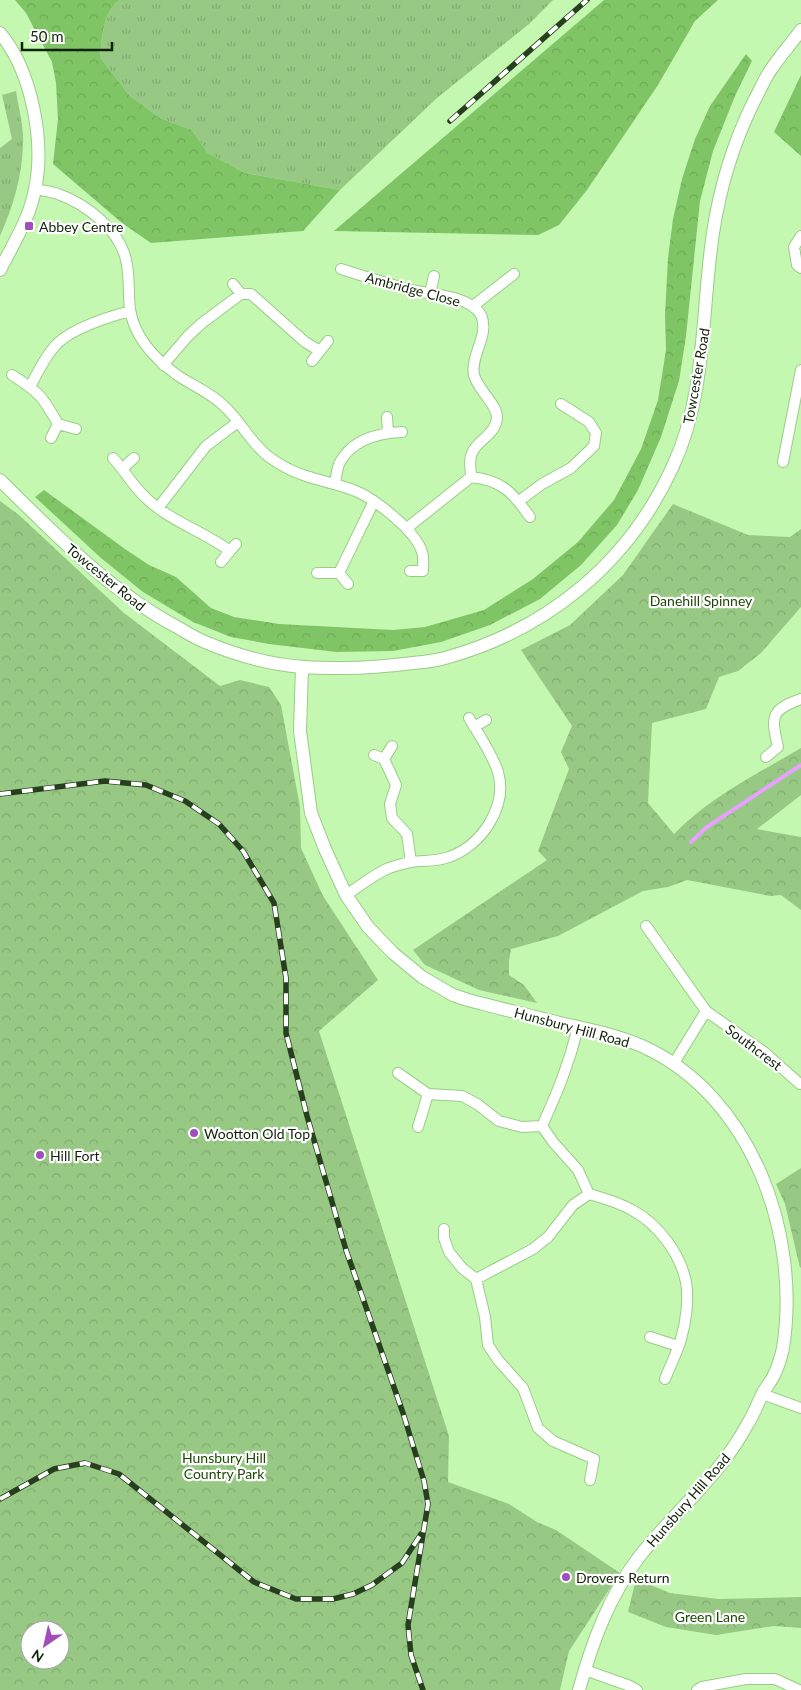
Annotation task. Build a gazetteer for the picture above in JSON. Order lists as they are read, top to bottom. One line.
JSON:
{"streets":{"street":["Ambridge Close","Towcester Road","Hunsbury Hill Road","Southcrest"]},"crossings":[["Towcester Road","Hunsbury Hill Road"]],"parks":["Danehill Spinney","Hunsbury Hill Country Park","Green Lane"],"places":{"transit":["Abbey Centre"],"other":["Wootton Old Top","Hill Fort","Drovers Return"]},"scale_bar":"50 m","north":"bottom left"}
